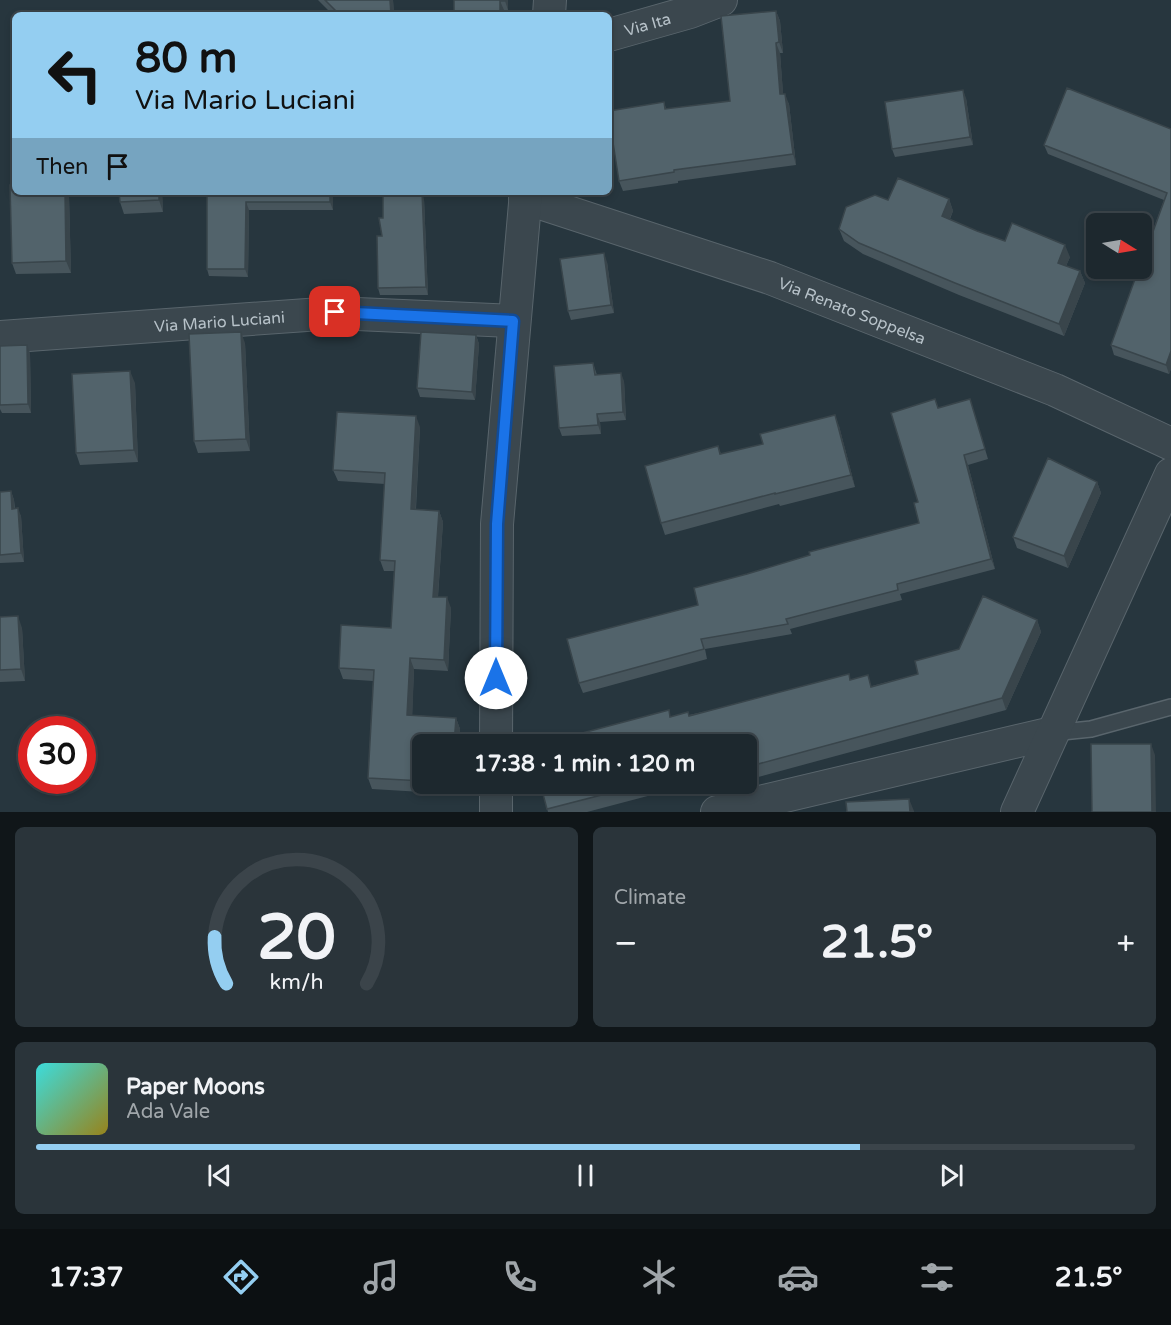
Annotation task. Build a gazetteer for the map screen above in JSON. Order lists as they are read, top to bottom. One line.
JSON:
{"streets":{"street":["Via Ita","Via Renato Soppelsa","Via Mario Luciani"]},"north":"right","page":{"turn":["80 m","Via Mario Luciani"],"then":"Then","limit":"30","trip":"17:38 · 1 min · 120 m","tile":"Climate","heat":["−","21.5°","+"],"song":["Paper Moons","Ada Vale"],"tabs":["17:37","21.5°"],"gauge":["20","km/h"]}}
